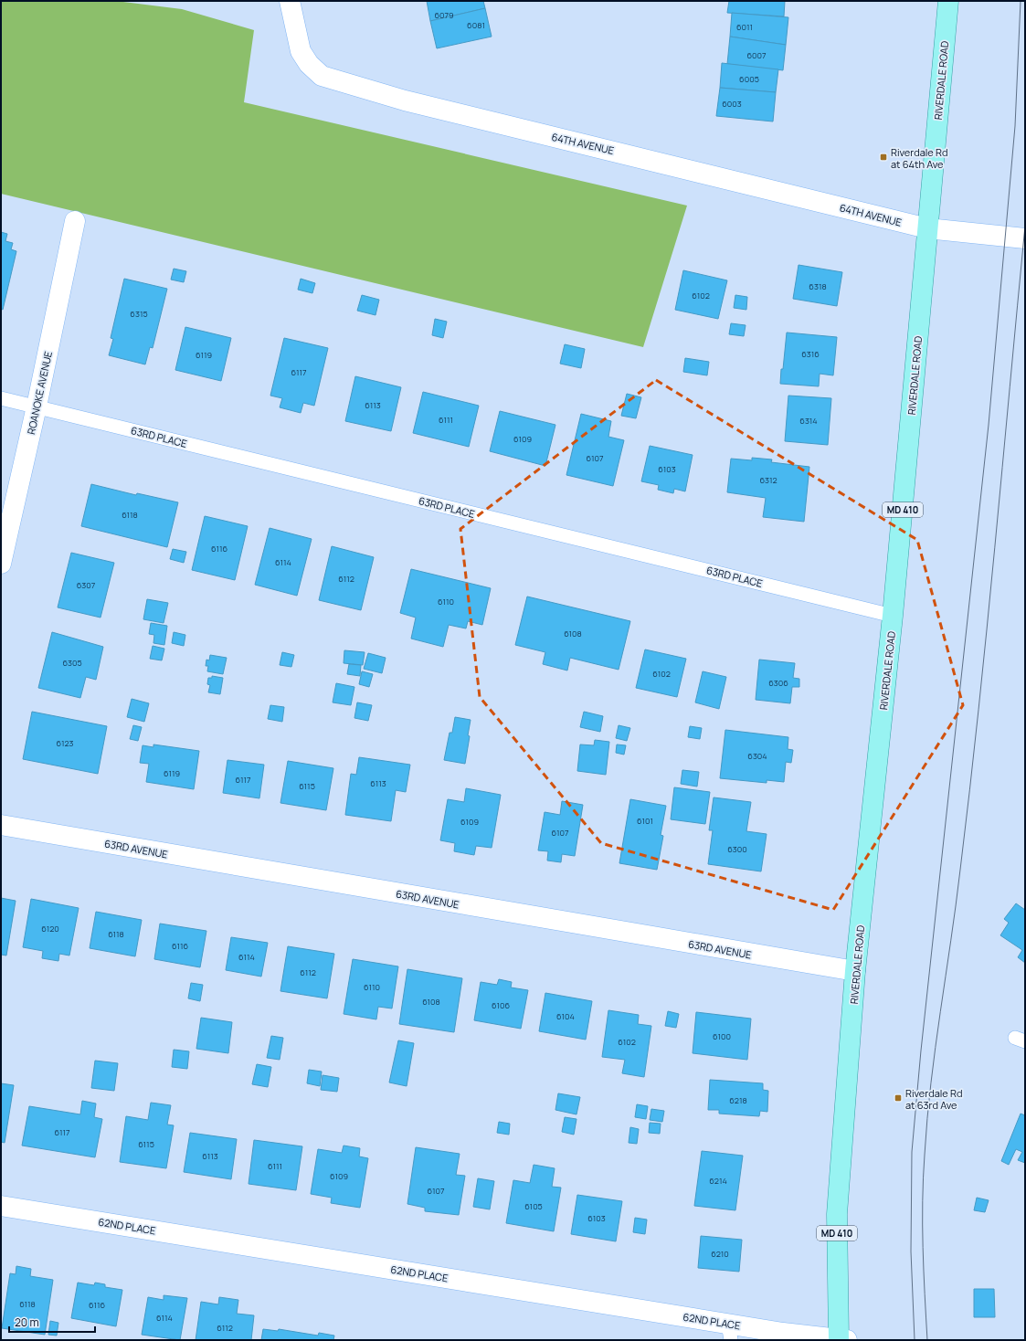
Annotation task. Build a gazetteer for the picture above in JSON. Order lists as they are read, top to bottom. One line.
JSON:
{"streets":{"main road":["RIVERDALE ROAD","MD 410"],"street":["64TH AVENUE","ROANOKE AVENUE","63RD AVENUE","62ND PLACE"],"lane":["63RD PLACE"]},"crossings":[["RIVERDALE ROAD","64TH AVENUE"],["RIVERDALE ROAD","63RD PLACE"],["RIVERDALE ROAD","63RD AVENUE"],["RIVERDALE ROAD","62ND PLACE"],["ROANOKE AVENUE","63RD PLACE"]],"places":{"transit":["Riverdale Rd at 64th Ave","Riverdale Rd at 63rd Ave"]},"house_numbers":["6079","6081","6011","6007","6005","6003","6318","6102","6315","6316","6119","6117","6113","6111","6314","6109","6107","6103","6312","6118","6116","6114","6112","6307","6110","6108","6305","6102","6306","6123","6304","6119","6117","6113","6115","6101","6109","6107","6300","6120","6118","6116","6114","6112","6110","6108","6106","6104","6100","6102","6218","6117","6115","6113","6111","6109","6214","6107","6105","6103","6210","6118","6116","6114","6112"],"scale_bar":"20 m"}
